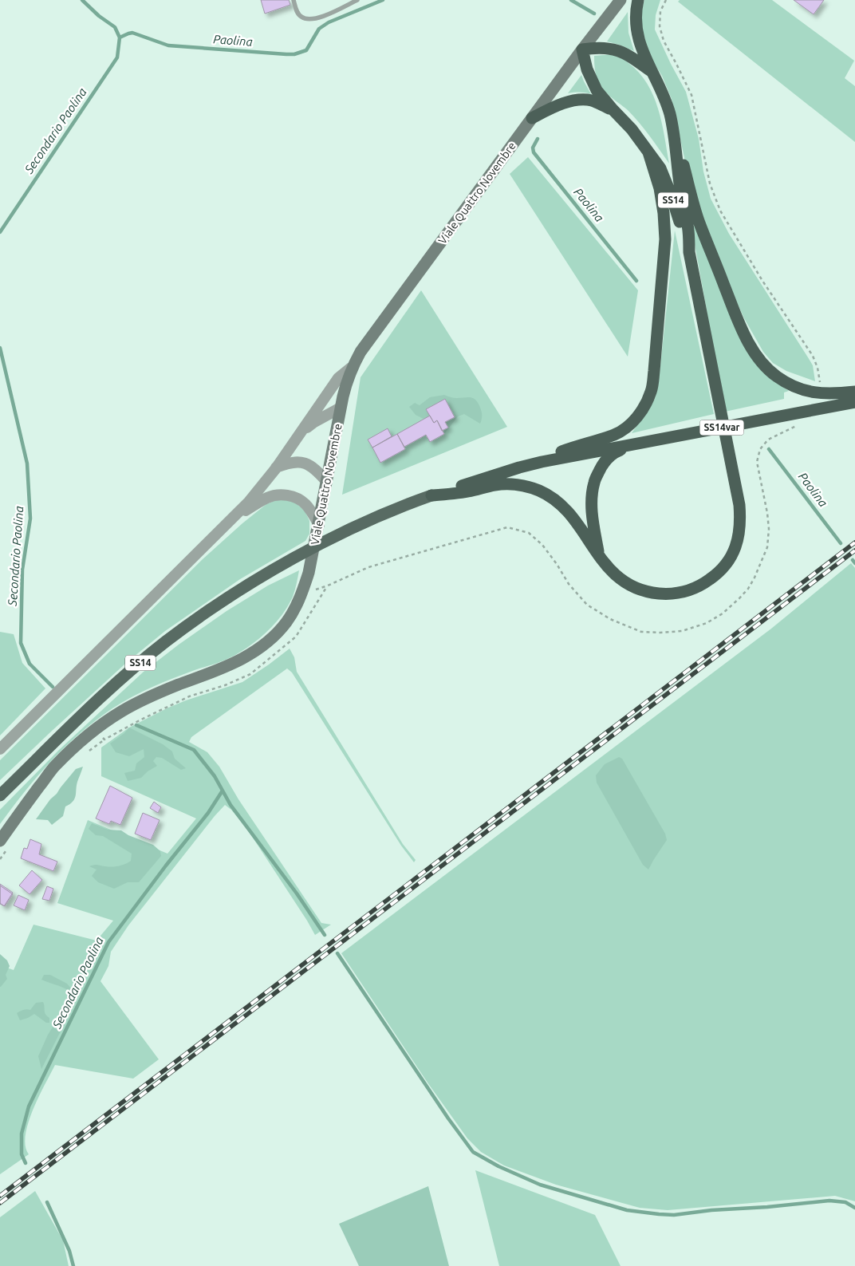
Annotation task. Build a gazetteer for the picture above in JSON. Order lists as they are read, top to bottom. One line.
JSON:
{"streets":{"highway":["SS14","SS14var"],"main road":["Viale Quattro Novembre"]},"crossings":[["SS14","SS14var"]],"water":["Paolina","Secondario Paolina"]}
